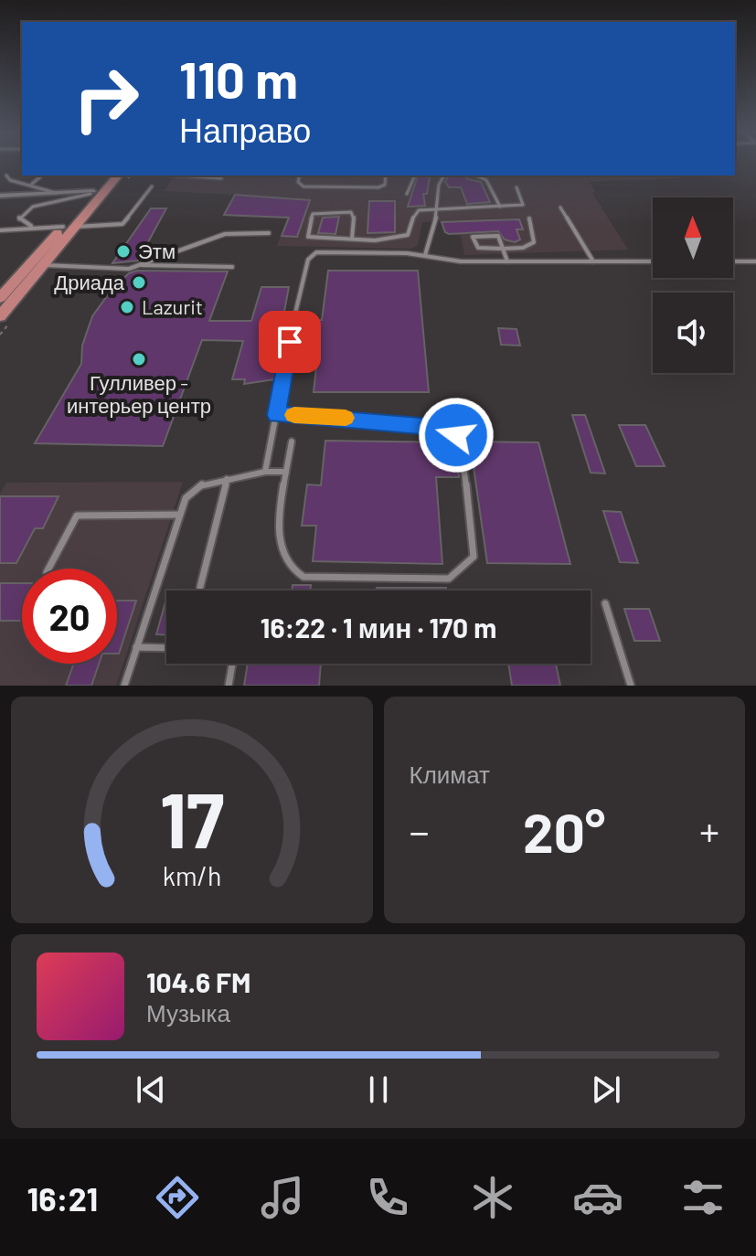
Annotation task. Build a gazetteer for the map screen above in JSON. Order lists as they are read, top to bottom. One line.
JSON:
{"places":["Этм","Дриада","Lazurit","Гулливер - интерьер центр"],"north":"top","page":{"turn":["110 m","Направо"],"limit":"20","trip":"16:22 · 1 мин · 170 m","tile":"Климат","heat":["−","20°","+"],"song":["104.6 FM","Музыка"],"tabs":"16:21","gauge":["17","km/h"]}}
